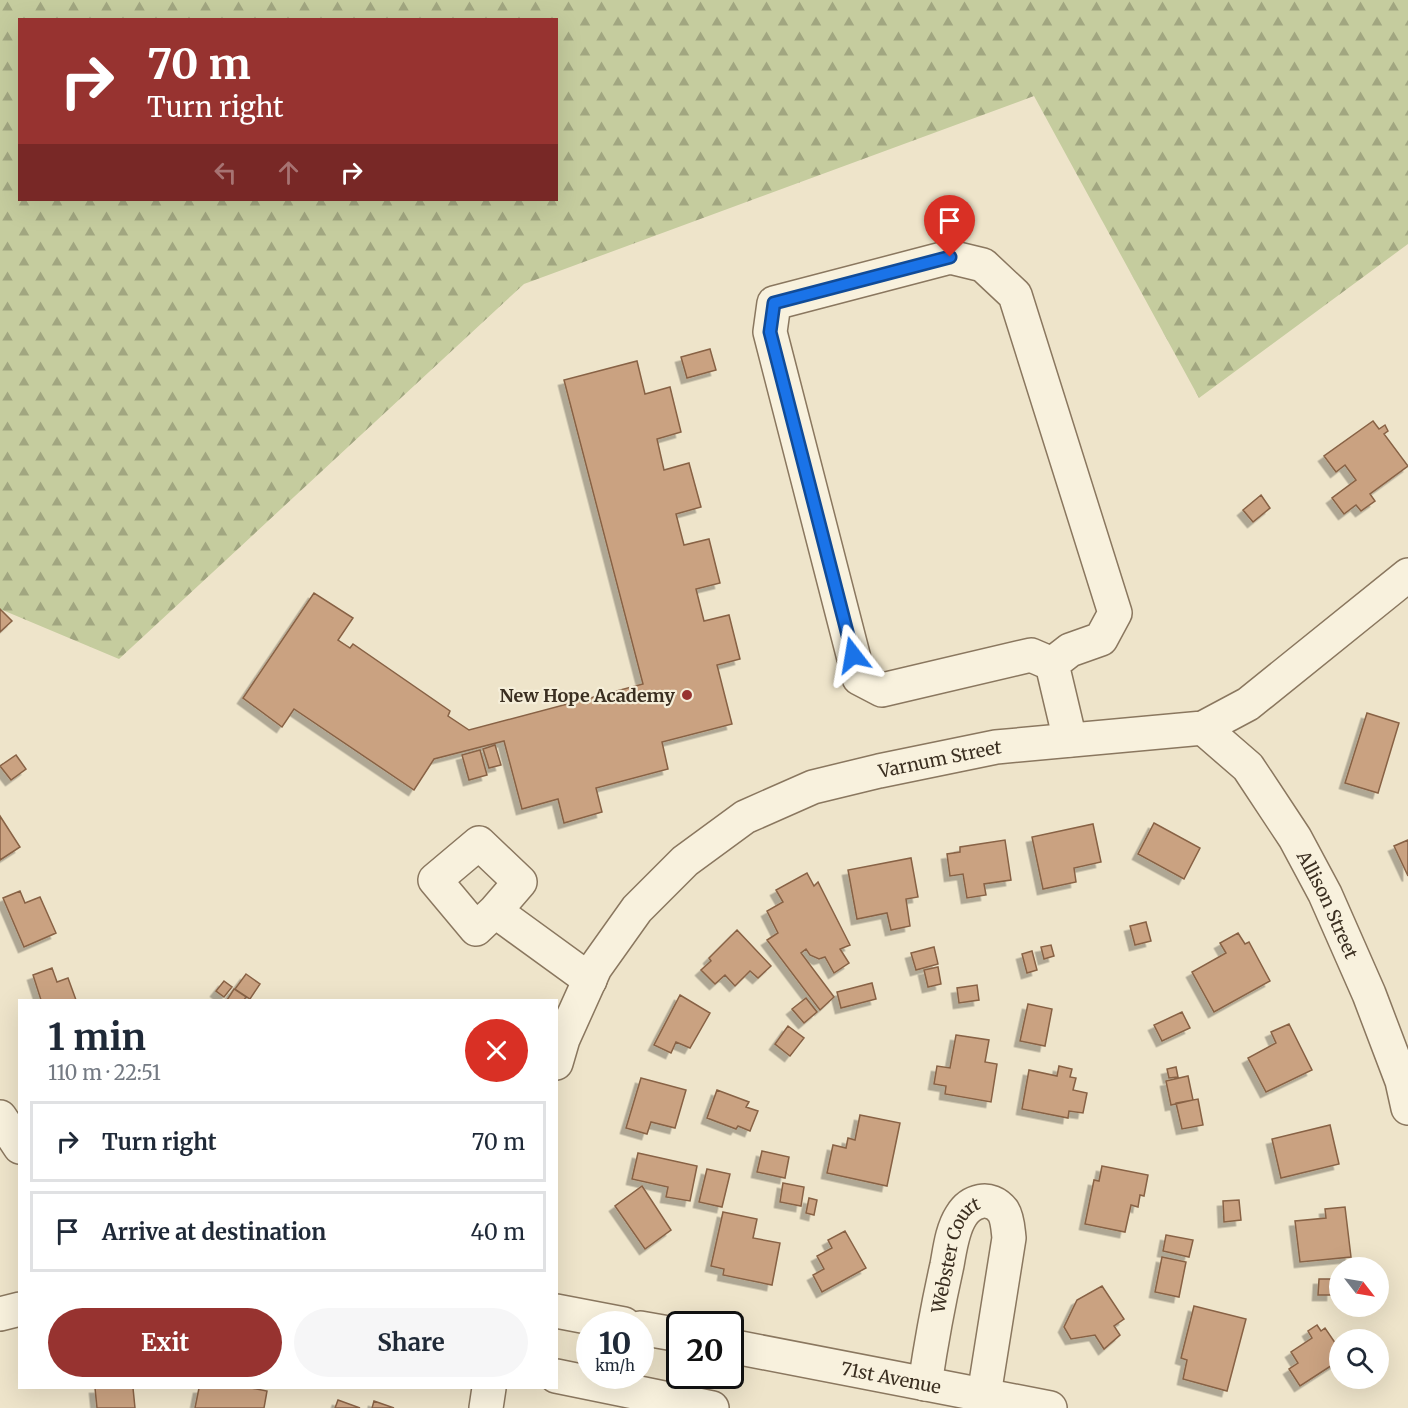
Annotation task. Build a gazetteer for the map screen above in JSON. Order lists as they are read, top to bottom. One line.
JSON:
{"streets":{"street":["Varnum Street","Allison Street","Webster Court","71st Avenue"]},"crossings":[["Varnum Street","Allison Street"],["Webster Court","71st Avenue"]],"places":["New Hope Academy"],"north":"bottom right","page":{"turn":["70 m","Turn right"],"heading":["1 min","110 m · 22:51"],"list":[{"name":"Turn right","value":"70 m"},{"name":"Arrive at destination","value":"40 m"}],"buttons":["Exit","Share"],"speed":"10 km/h","limit":"20"}}
